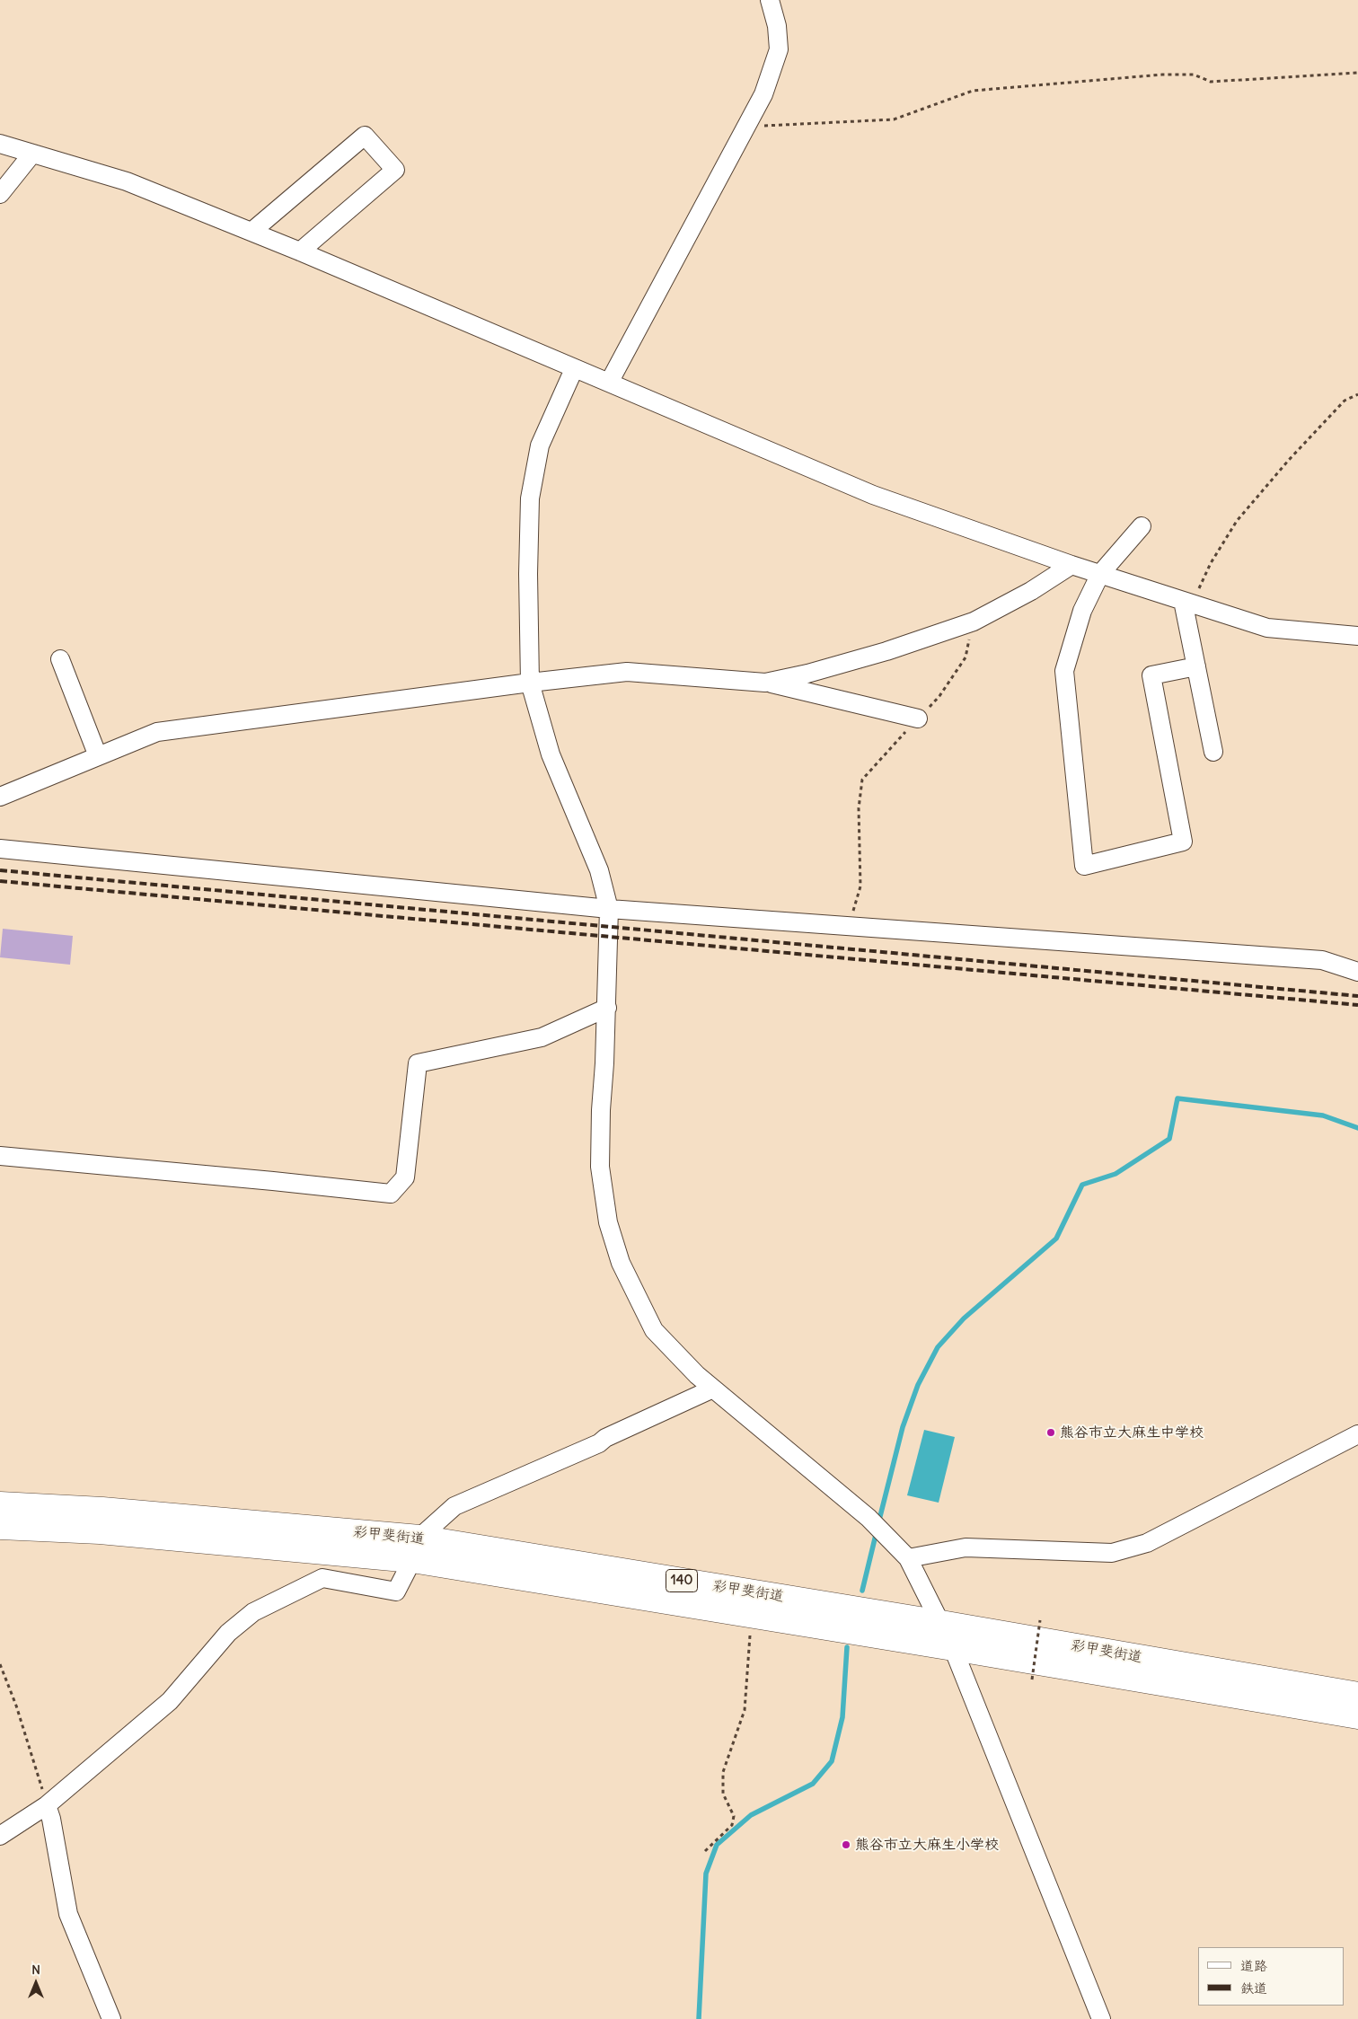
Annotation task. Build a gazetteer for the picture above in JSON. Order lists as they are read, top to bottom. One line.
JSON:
{"streets":{"highway":["彩甲斐街道","140"]},"places":["熊谷市立大麻生中学校","熊谷市立大麻生小学校"],"legend":["道路","鉄道"],"north":"top"}
